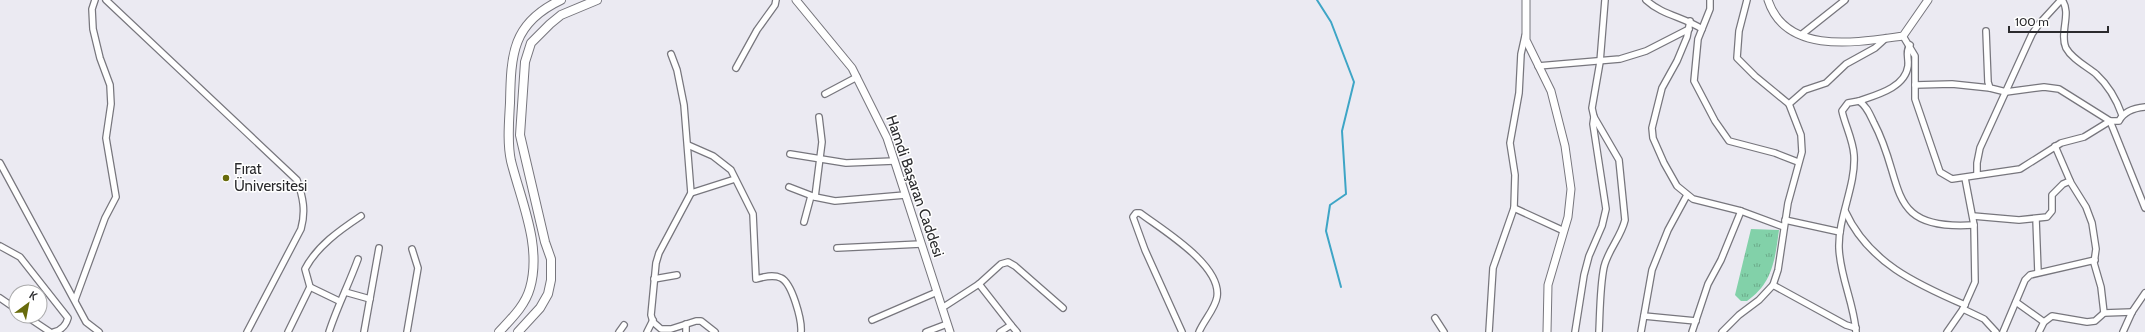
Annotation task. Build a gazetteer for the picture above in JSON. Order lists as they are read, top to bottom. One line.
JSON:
{"streets":{"street":["Hamdi Başaran Caddesi"]},"places":["Fırat Üniversitesi"],"scale_bar":"100 m","north":"top right"}
